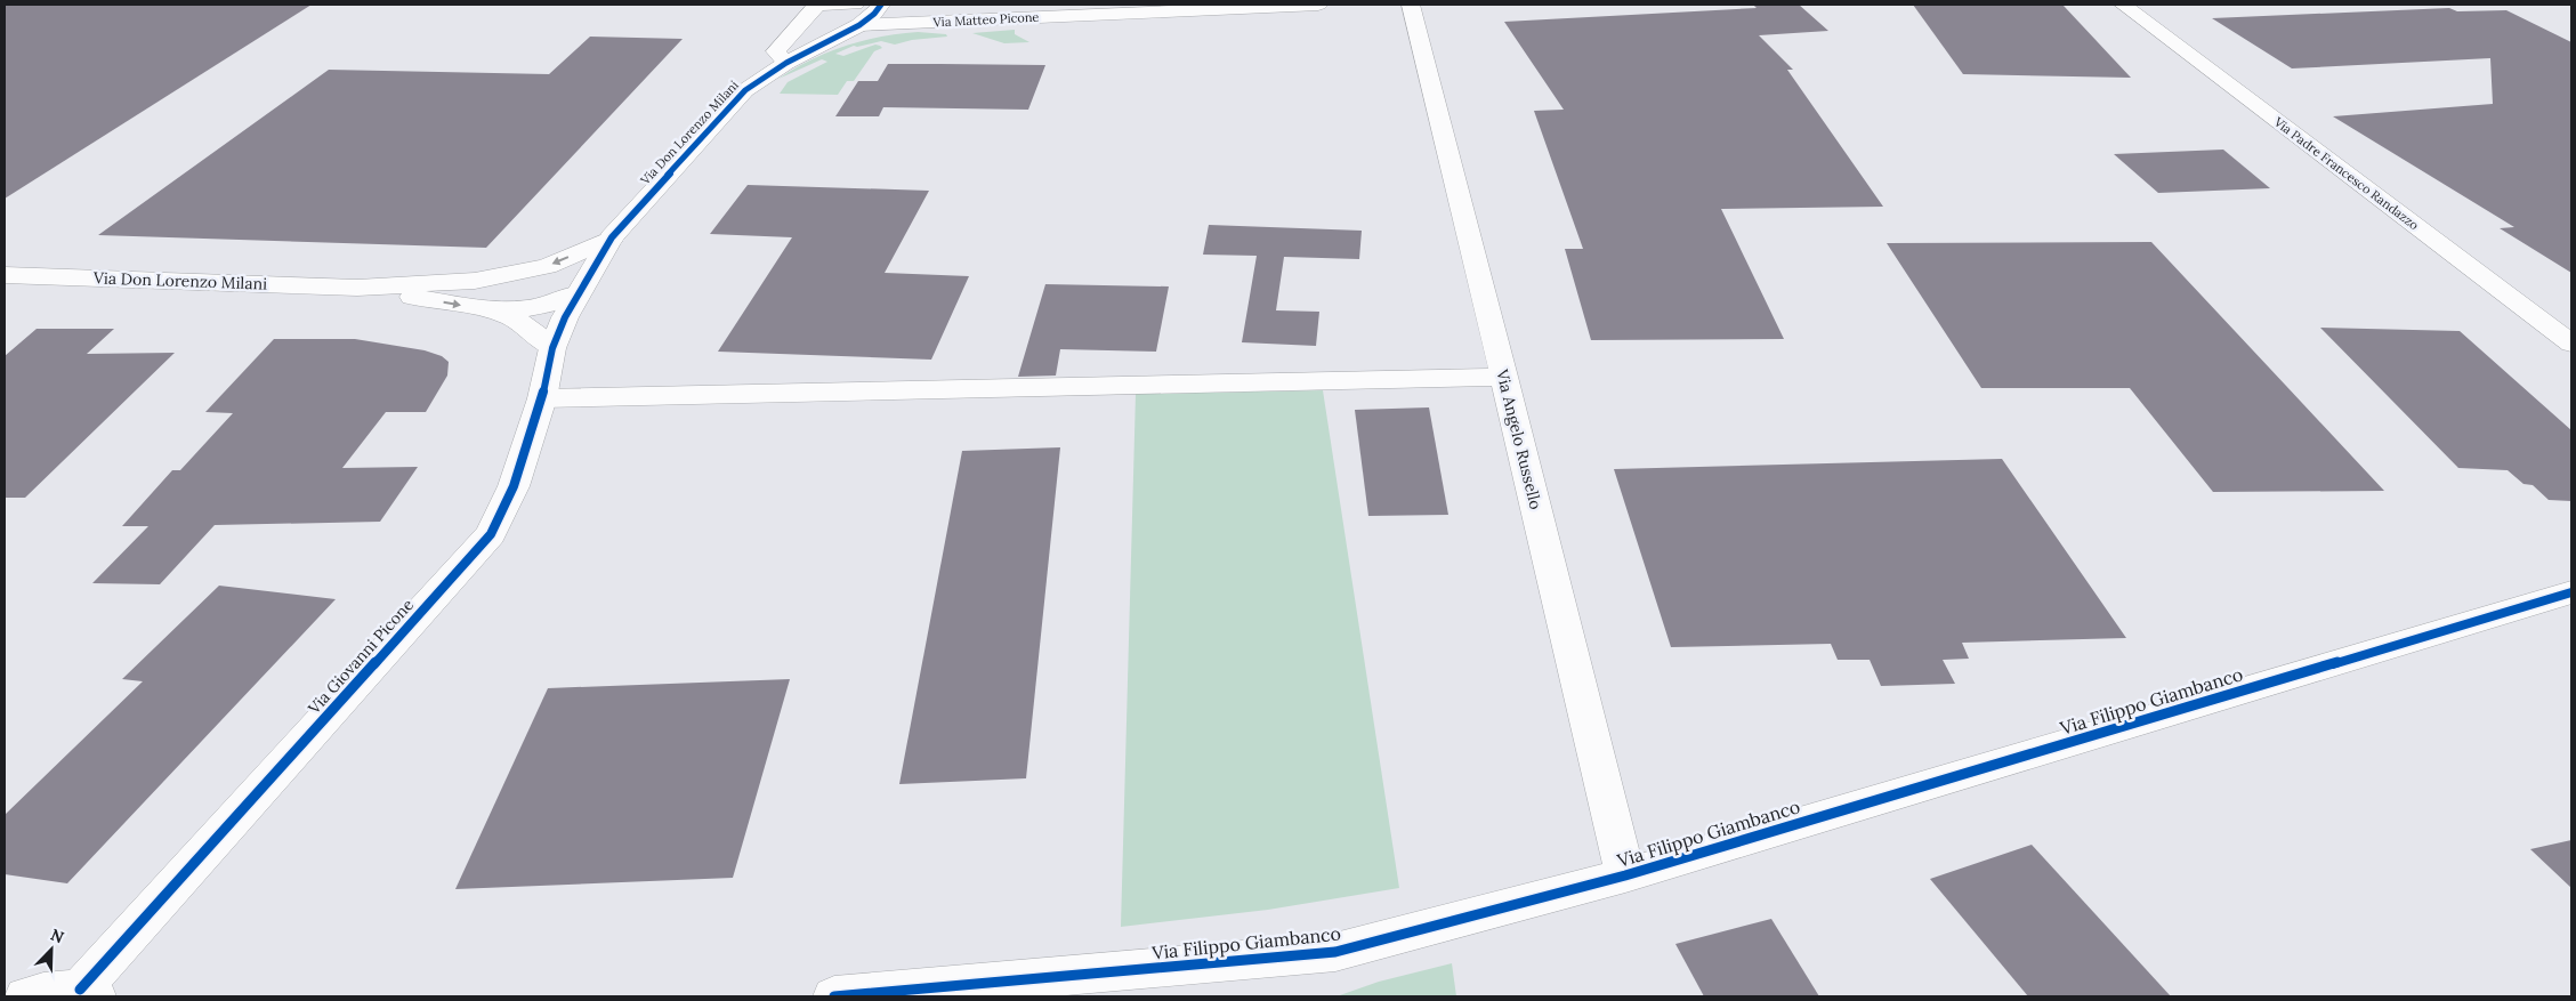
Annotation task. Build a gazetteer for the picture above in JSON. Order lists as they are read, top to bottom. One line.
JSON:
{"streets":{"street":["Via Matteo Picone","Via Don Lorenzo Milani","Via Padre Francesco Randazzo","Via Angelo Russello","Via Giovanni Picone","Via Filippo Giambanco"]},"crossings":[["Via Matteo Picone","Via Don Lorenzo Milani"],["Via Don Lorenzo Milani","Via Giovanni Picone"],["Via Angelo Russello","Via Filippo Giambanco"]],"north":"top right"}
